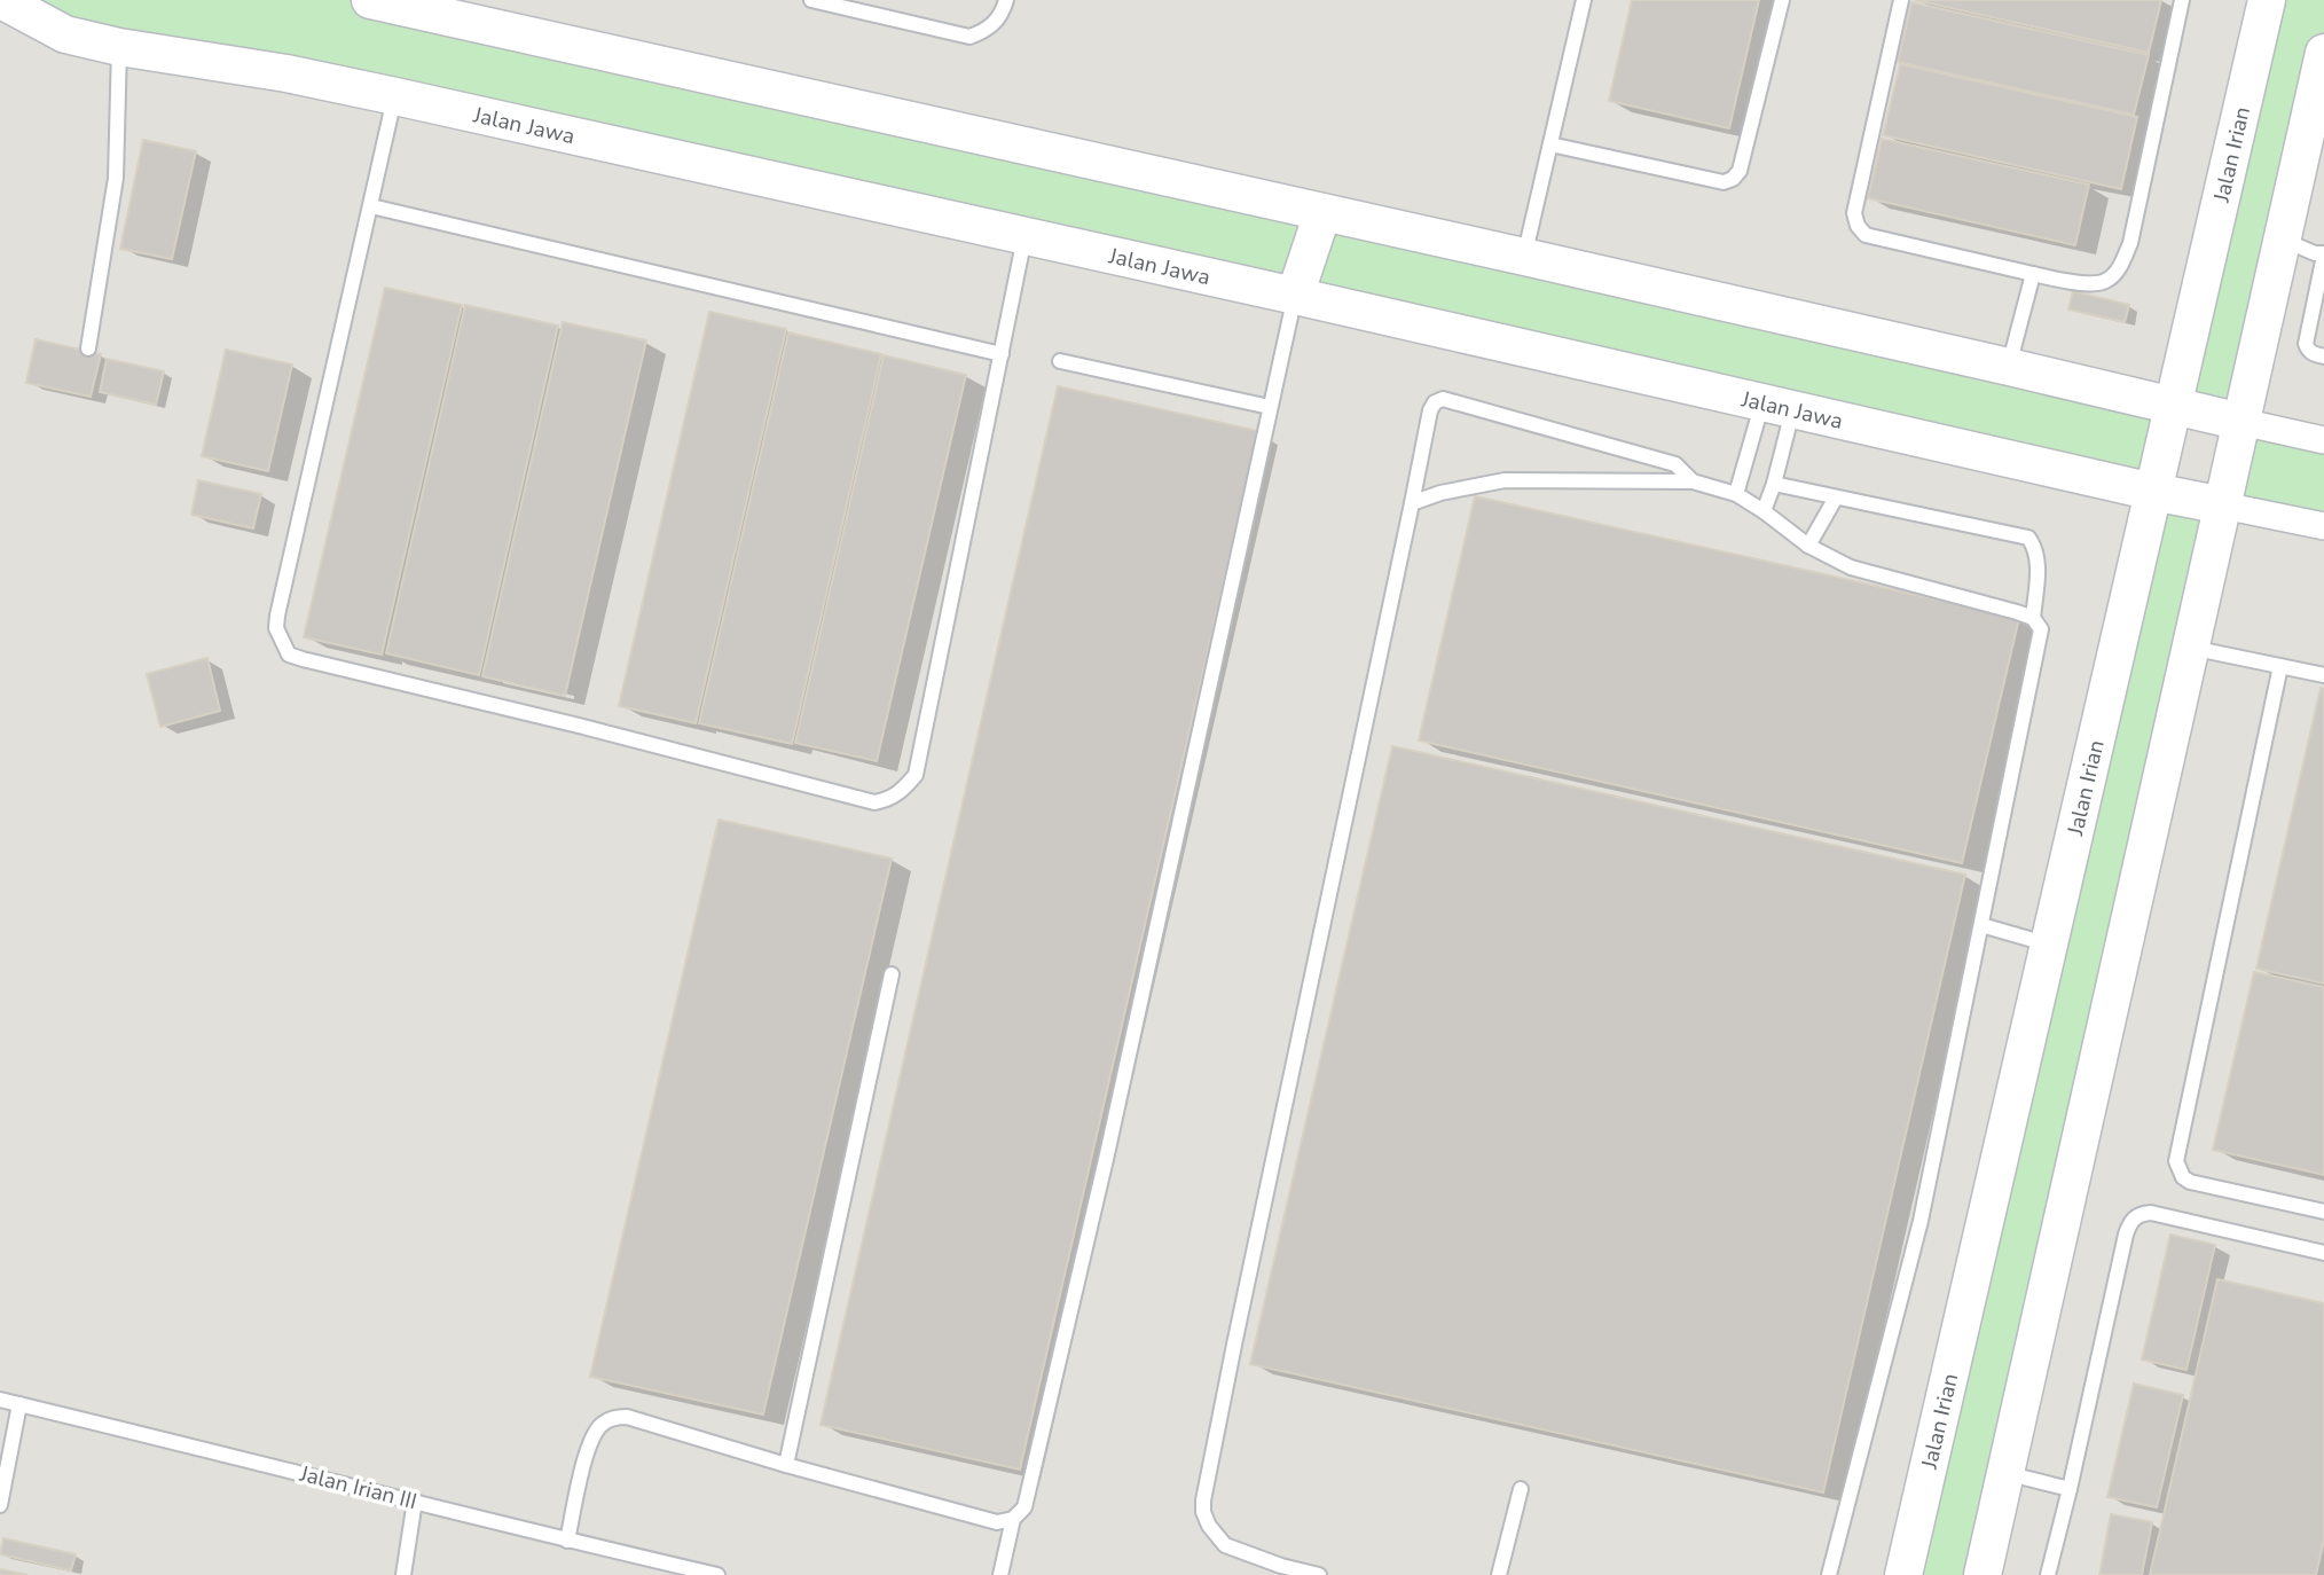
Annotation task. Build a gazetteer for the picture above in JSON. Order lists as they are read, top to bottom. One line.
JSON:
{"streets":{"street":["Jalan Jawa","Jalan Irian"],"lane":["Jalan Irian III"]},"crossings":[["Jalan Jawa","Jalan Irian"]]}
